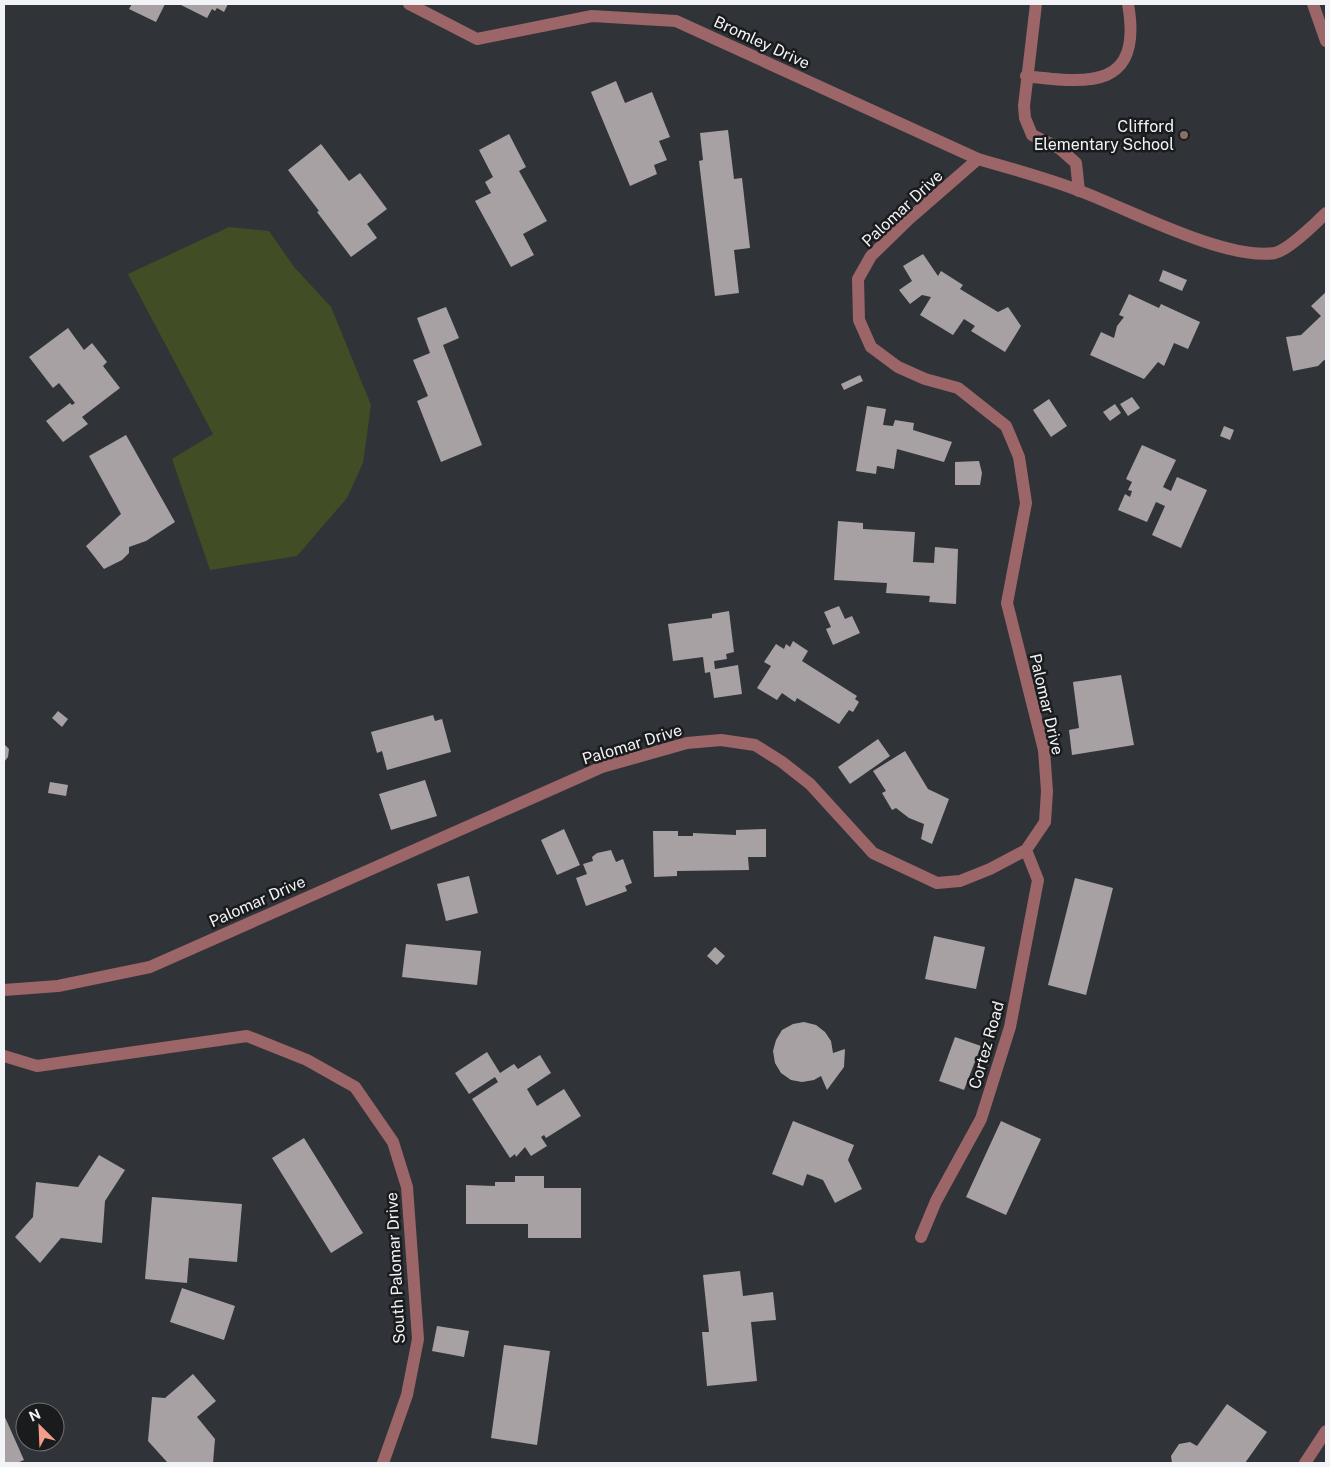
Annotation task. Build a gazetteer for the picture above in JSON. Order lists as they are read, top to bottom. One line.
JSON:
{"streets":{"street":["Bromley Drive","Palomar Drive","Cortez Road","South Palomar Drive"]},"crossings":[["Bromley Drive","Palomar Drive"],["Palomar Drive","Cortez Road"]],"places":["Clifford Elementary School"],"north":"top left"}
